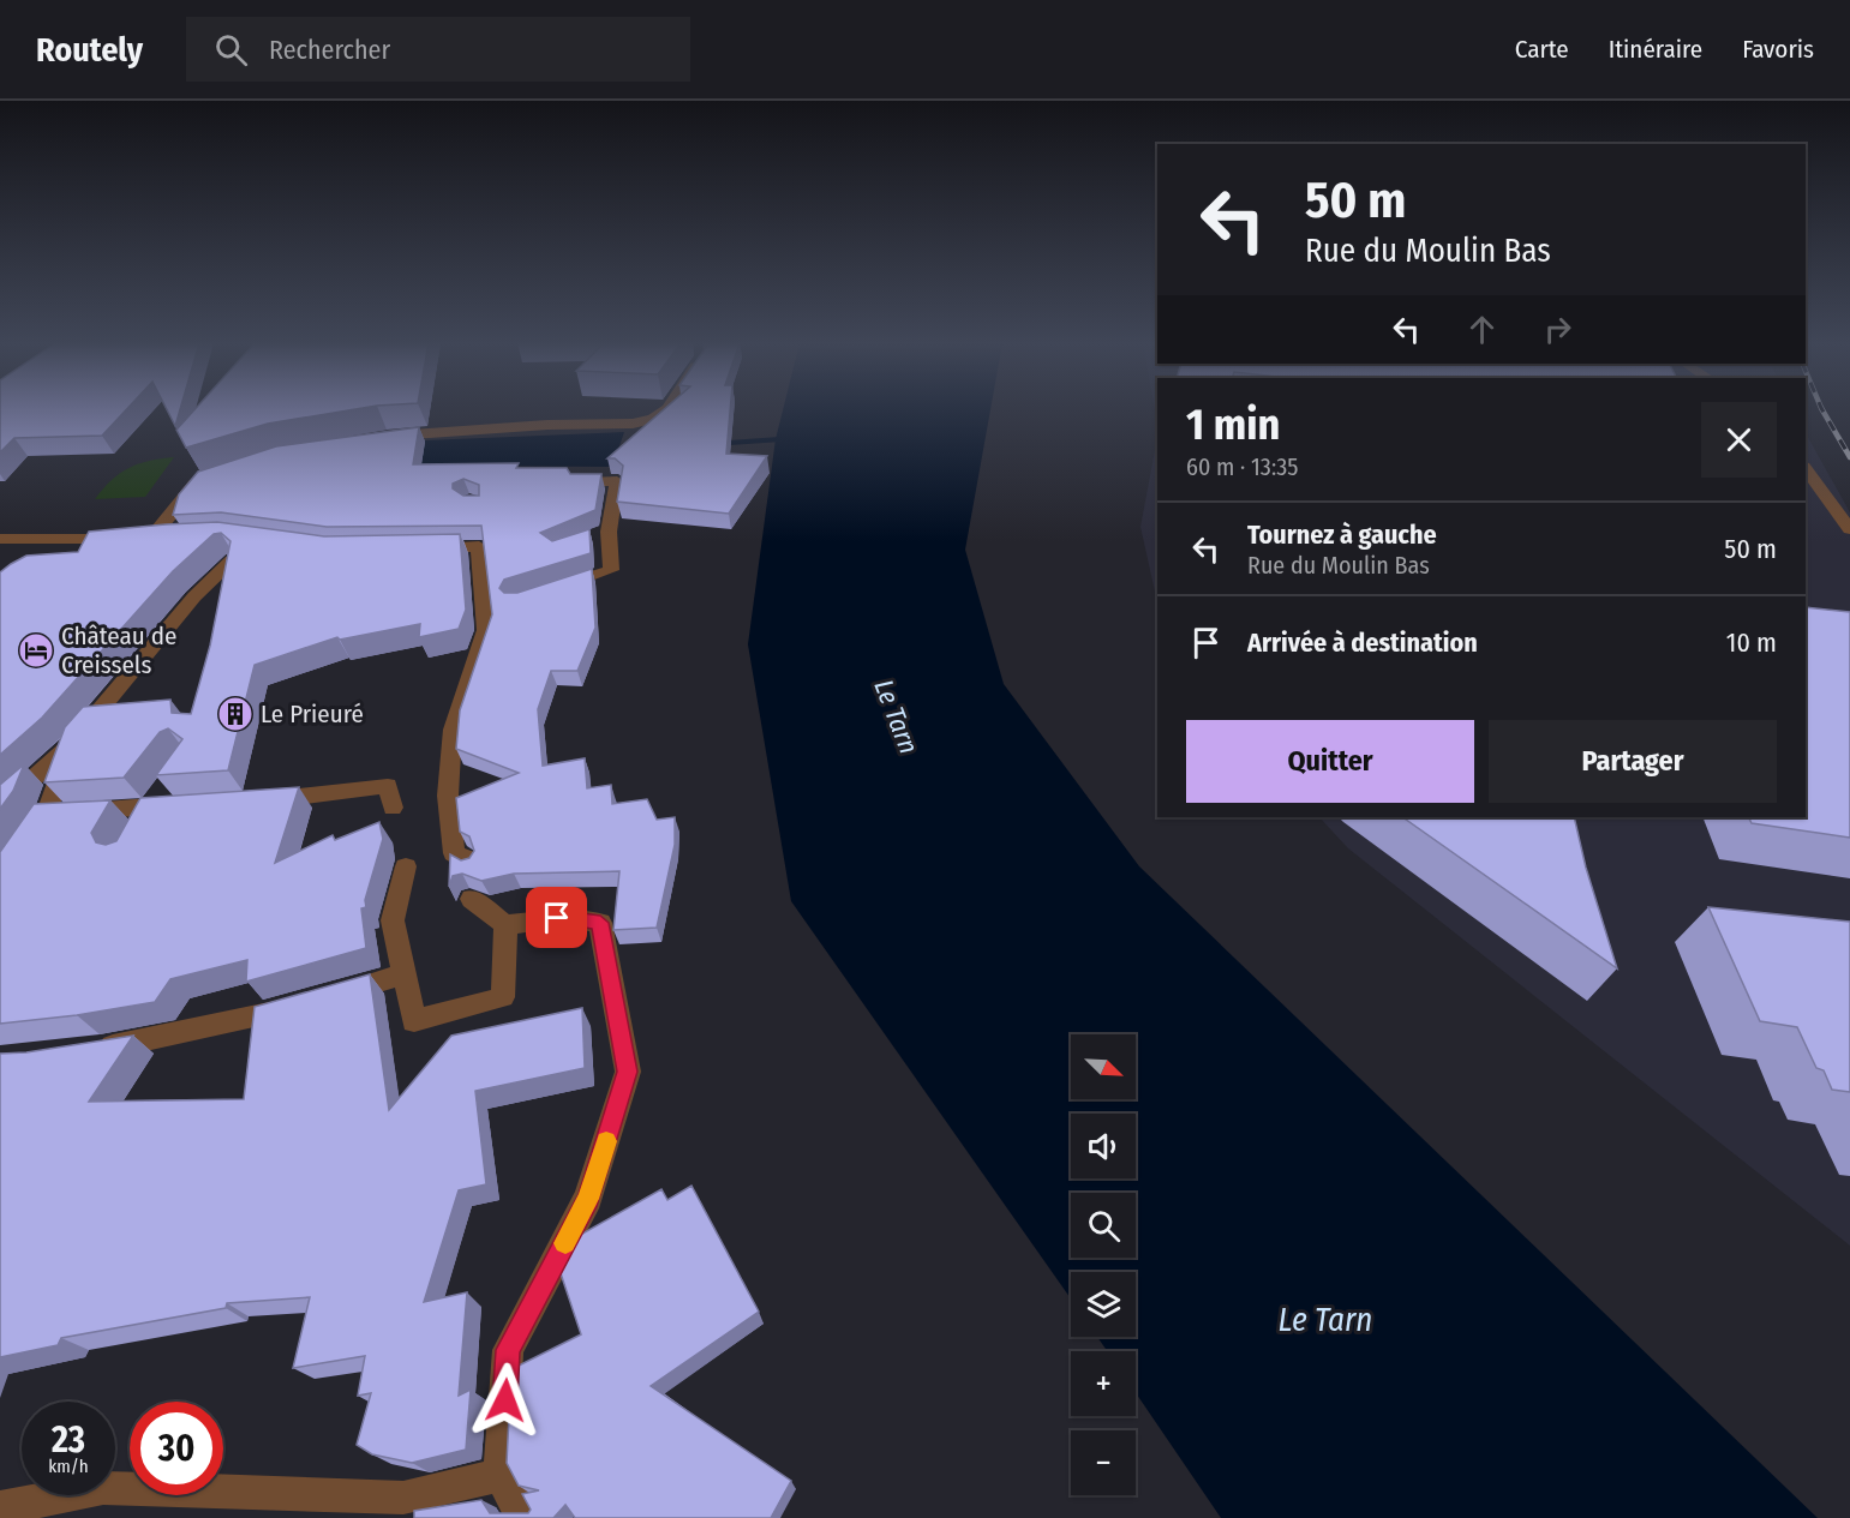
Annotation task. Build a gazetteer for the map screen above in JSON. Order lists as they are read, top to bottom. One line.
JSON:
{"water":["Le Tarn"],"places":{"hotel":["Château de Creissels"],"building":["Le Prieuré"]},"north":"bottom right","page":{"header":"Routely","search":"Rechercher","nav":["Carte","Itinéraire","Favoris"],"turn":["50 m","Rue du Moulin Bas"],"heading":["1 min","60 m · 13:35"],"list":[{"name":"Tournez à gauche","note":"Rue du Moulin Bas","value":"50 m"},{"name":"Arrivée à destination","value":"10 m"}],"buttons":["Quitter","Partager"],"map_buttons":["+","−"],"speed":"23 km/h","limit":"30"}}
